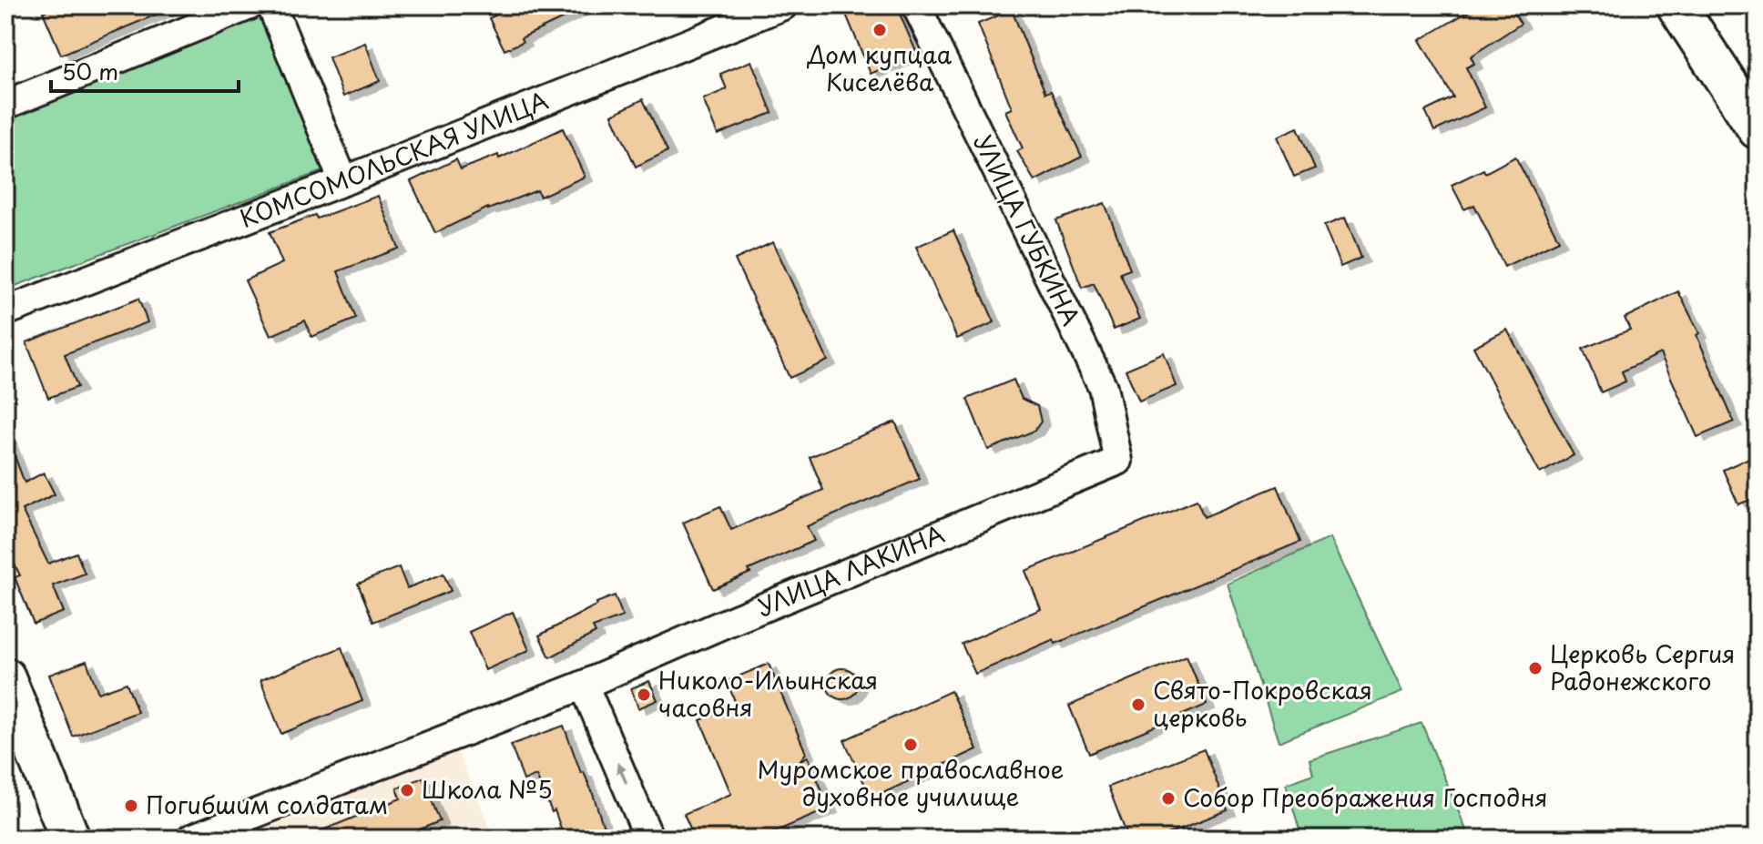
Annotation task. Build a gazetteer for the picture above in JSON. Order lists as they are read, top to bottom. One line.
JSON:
{"streets":{"street":["КОМСОМОЛЬСКАЯ УЛИЦА","УЛИЦА ГУБКИНА","УЛИЦА ЛАКИНА"]},"crossings":[["УЛИЦА ГУБКИНА","УЛИЦА ЛАКИНА"]],"places":["Дом купцаа Киселёва","Церковь Сергия Радонежского","Николо-Ильинская часовня","Свято-Покровская церковь","Муромское православное духовное училище","Школа №5","Собор Преображения Господня","Погибшим солдатам"],"scale_bar":"50 m"}
